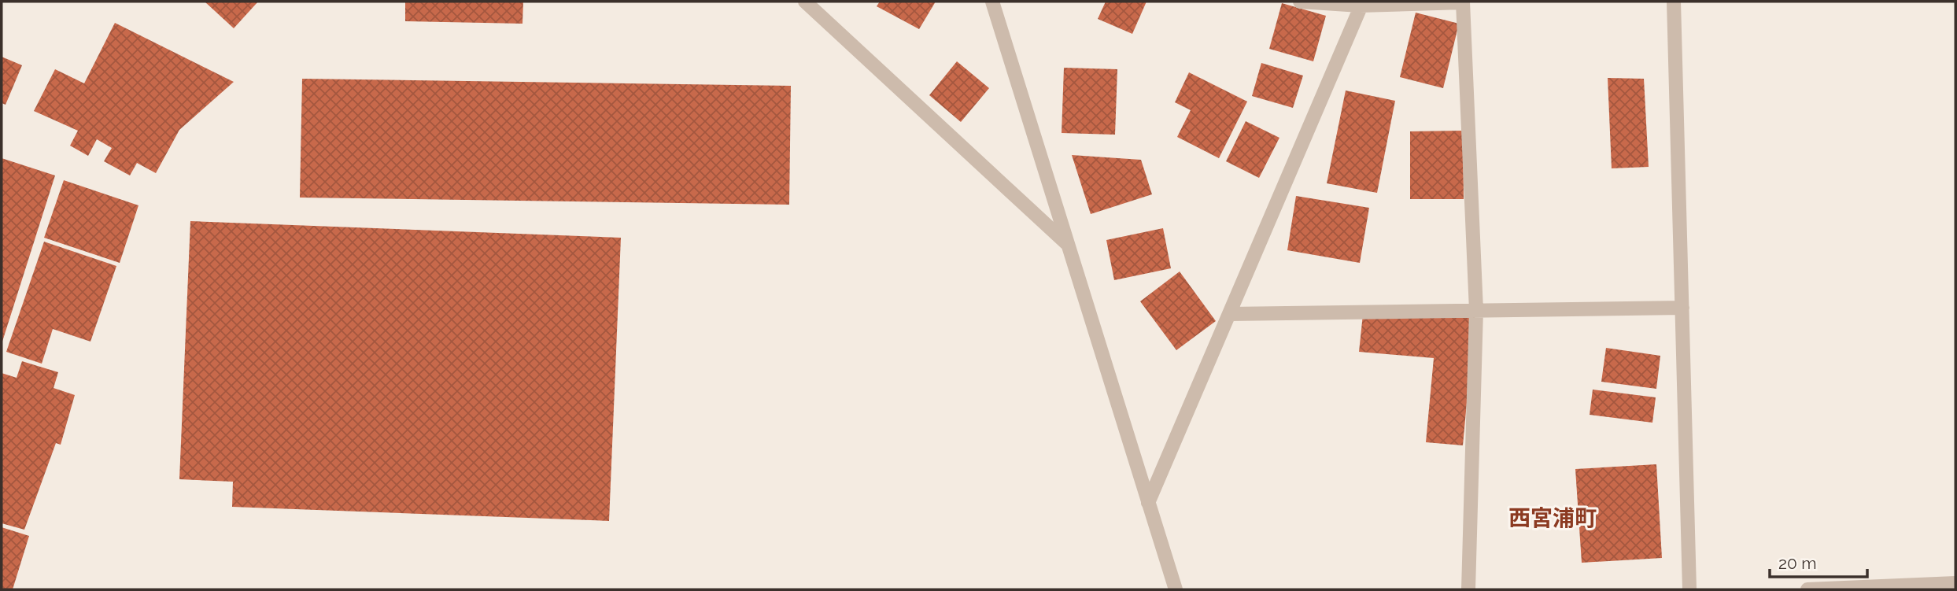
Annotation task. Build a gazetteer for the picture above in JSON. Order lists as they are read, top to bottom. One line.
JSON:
{"districts":["西宮浦町"],"scale_bar":"20 m"}
